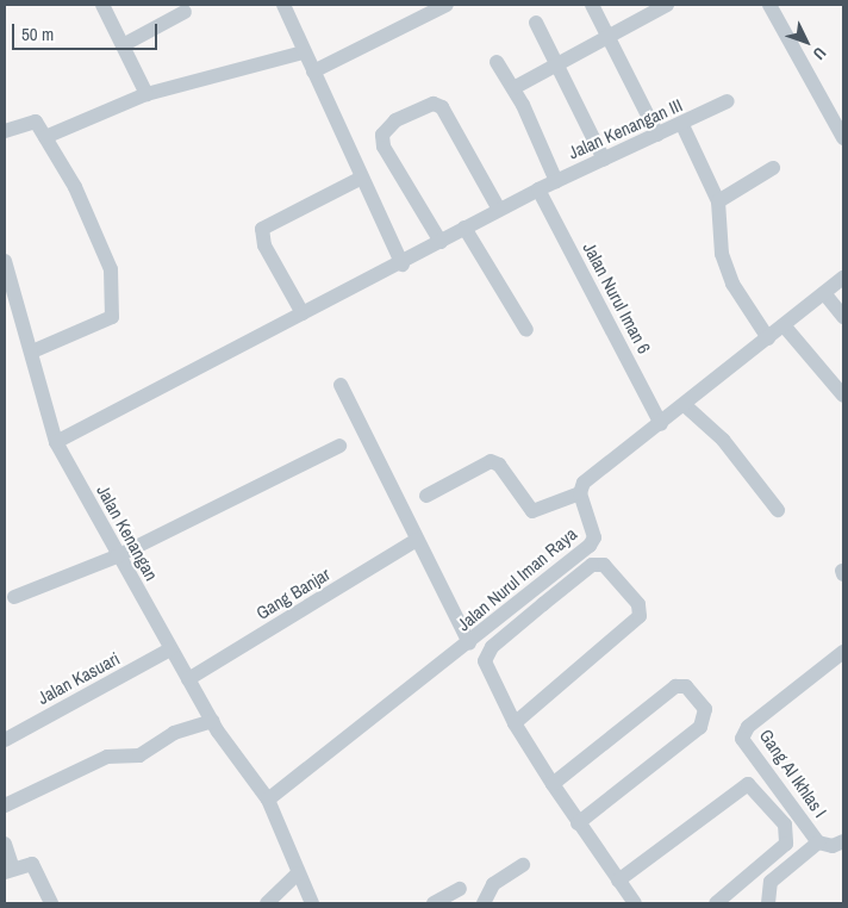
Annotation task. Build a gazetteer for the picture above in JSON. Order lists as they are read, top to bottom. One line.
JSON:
{"streets":{"street":["Jalan Kenangan III","Jalan Nurul Iman 6","Jalan Kenangan","Jalan Nurul Iman Raya","Gang Banjar","Jalan Kasuari","Gang Al Ikhlas I"]},"crossings":[["Jalan Kenangan III","Jalan Nurul Iman 6"],["Jalan Kenangan III","Jalan Kenangan"],["Jalan Kenangan","Jalan Nurul Iman Raya"],["Jalan Kenangan","Gang Banjar"],["Jalan Kenangan","Jalan Kasuari"]],"scale_bar":"50 m","north":"bottom right"}
